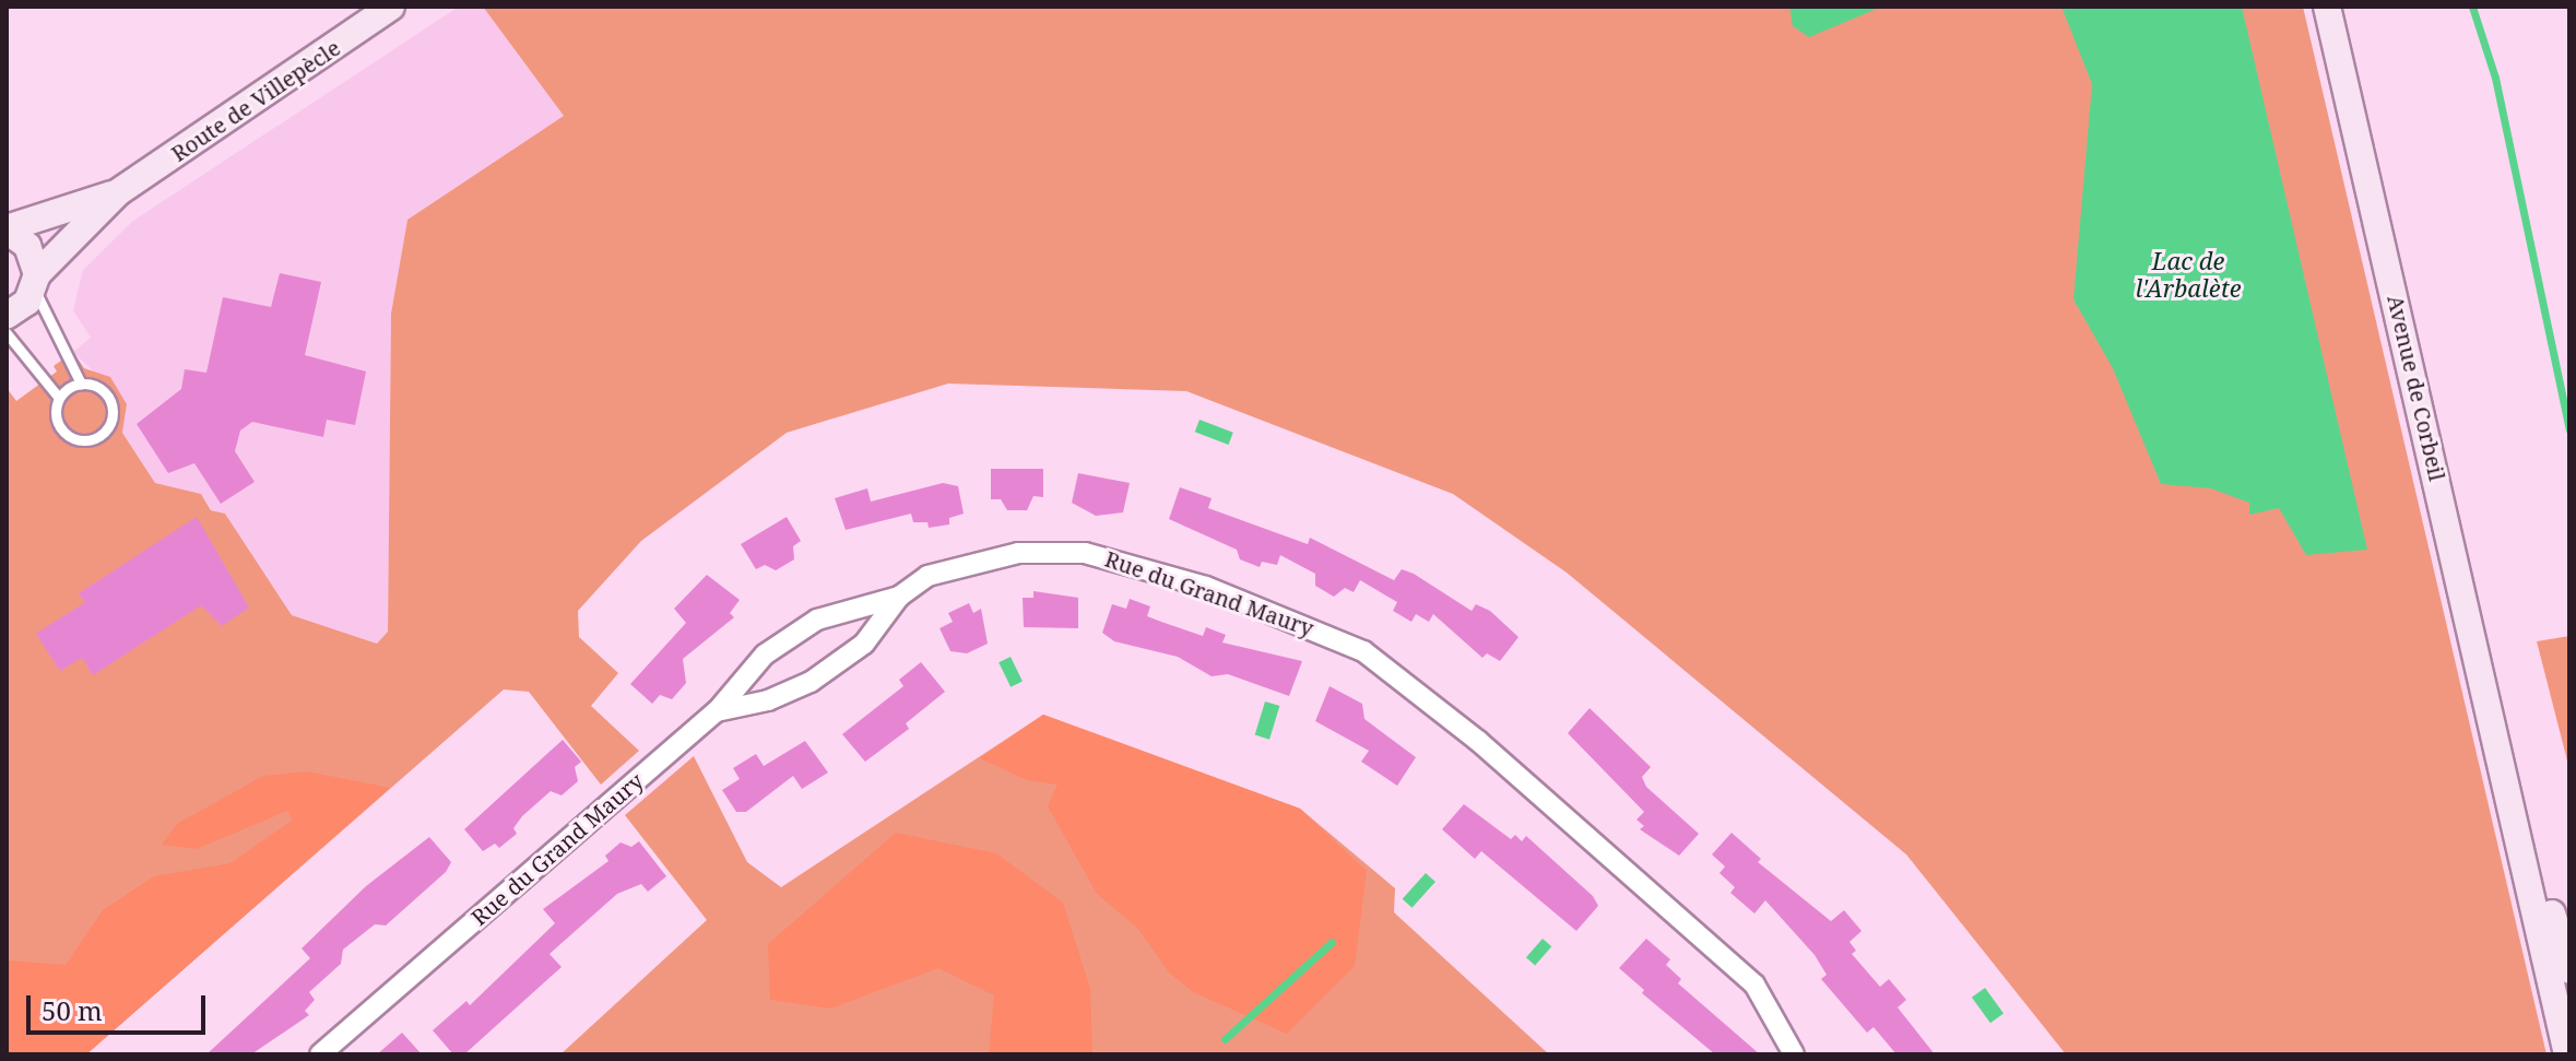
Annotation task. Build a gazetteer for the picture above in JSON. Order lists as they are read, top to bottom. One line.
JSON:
{"streets":{"main road":["Route de Villepècle","Avenue de Corbeil"],"street":["Rue du Grand Maury"]},"water":["Lac de l'Arbalète"],"scale_bar":"50 m"}
